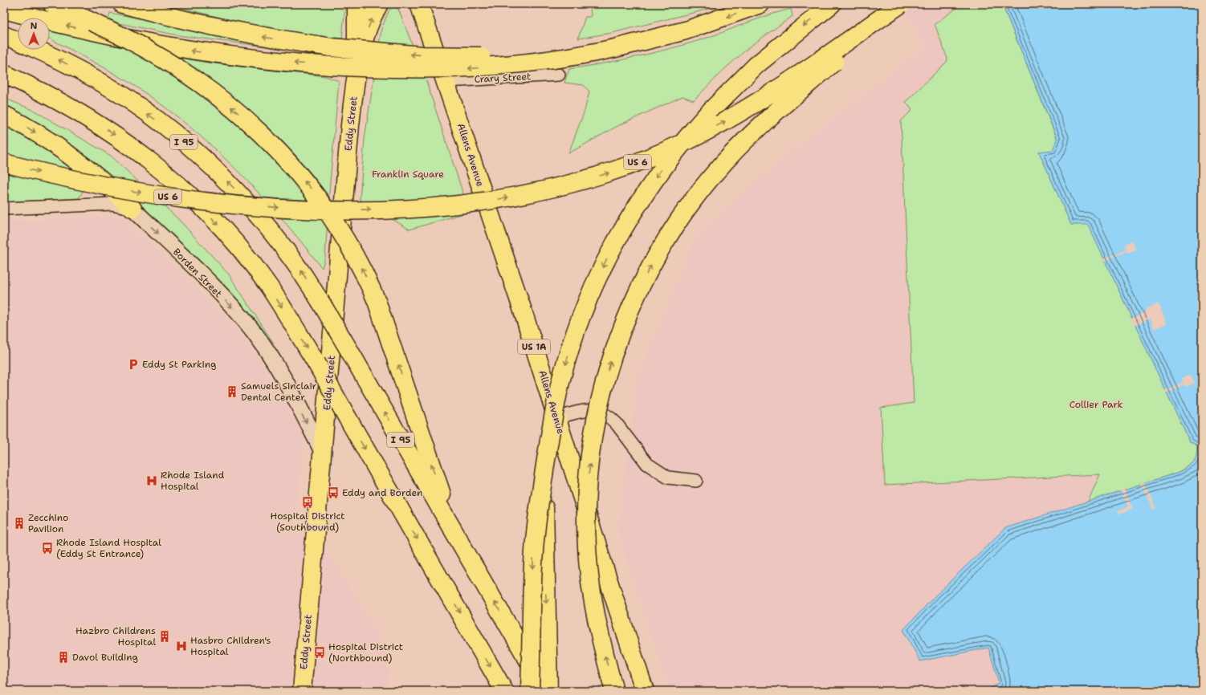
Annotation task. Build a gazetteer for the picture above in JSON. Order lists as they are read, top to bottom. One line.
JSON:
{"streets":{"main road":["Eddy Street","I 95","Allens Avenue","US 6","US 1A"],"street":["Crary Street","Borden Street"]},"crossings":[["Crary Street","Allens Avenue"],["Eddy Street","Borden Street"]],"one_way":["Borden Street"],"parks":["Franklin Square","Collier Park"],"places":{"parking":["Eddy St Parking"],"building":["Samuels Sinclair Dental Center","Zecchino Pavilion","Hazbro Childrens Hospital","Davol Building"],"hospital":["Rhode Island Hospital","Hasbro Children's Hospital"],"bus stop":["Eddy and Borden","Hospital District (Southbound)","Rhode Island Hospital (Eddy St Entrance)","Hospital District (Northbound)"]},"north":"top"}
